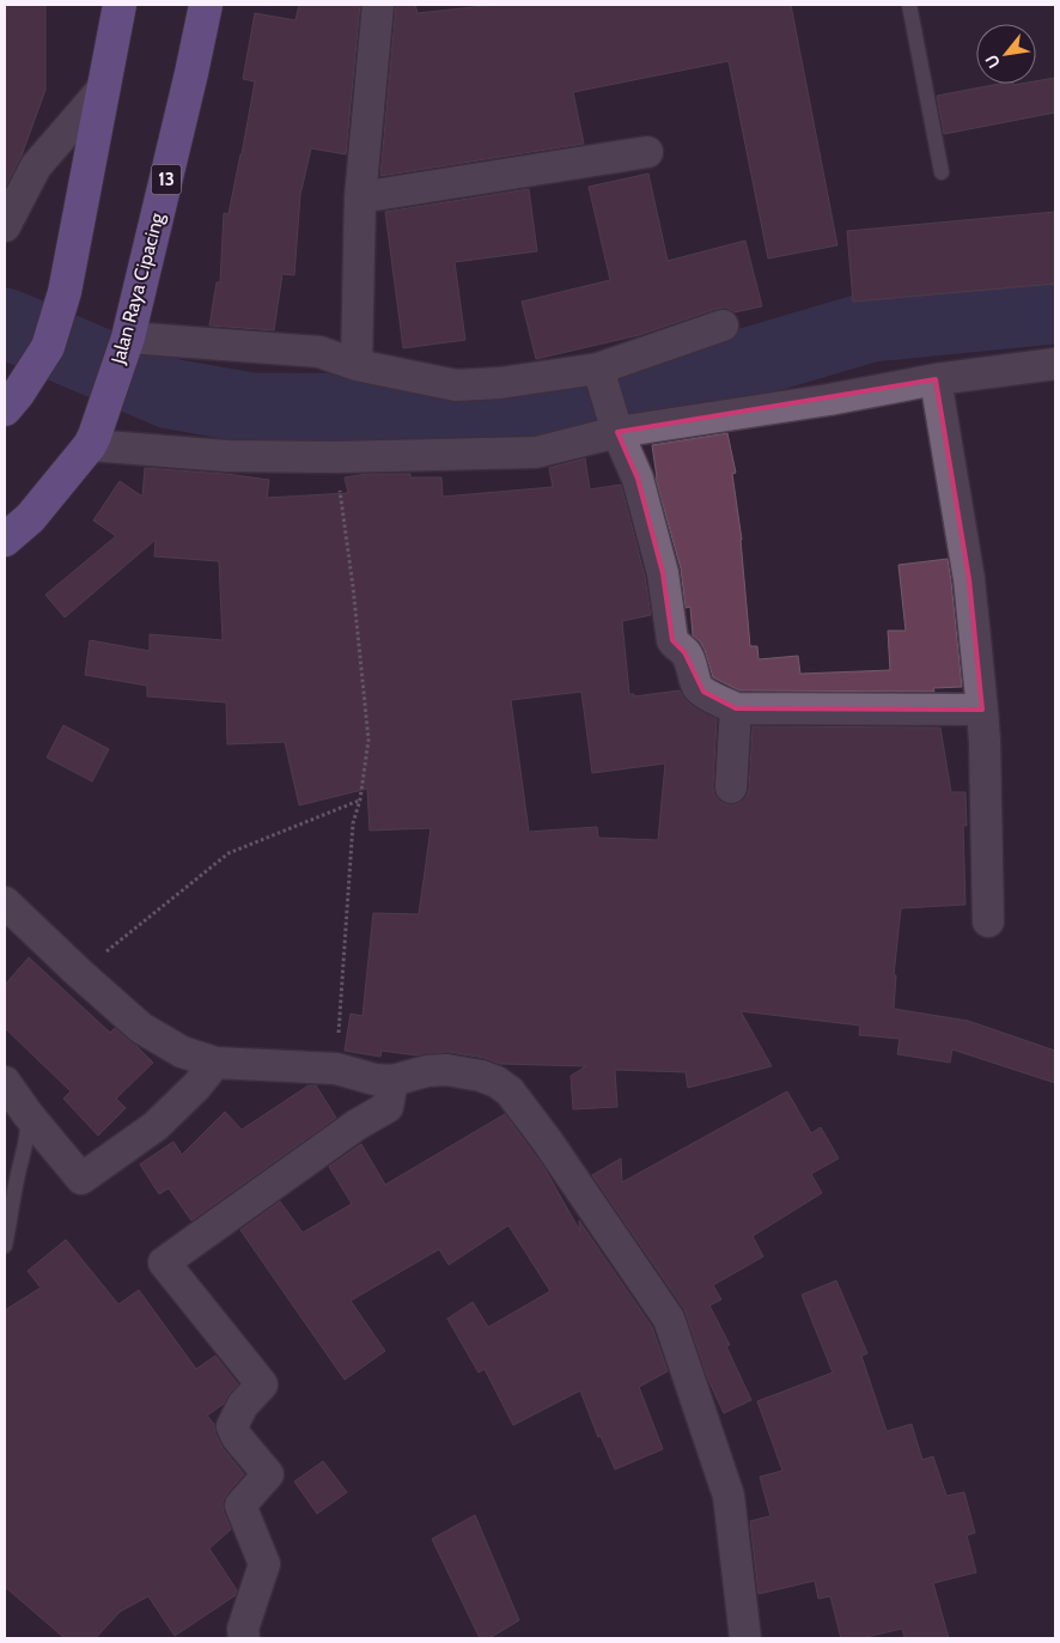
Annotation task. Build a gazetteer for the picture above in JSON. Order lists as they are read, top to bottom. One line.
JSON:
{"streets":{"highway":["13","Jalan Raya Cipacing"]},"north":"bottom left"}
